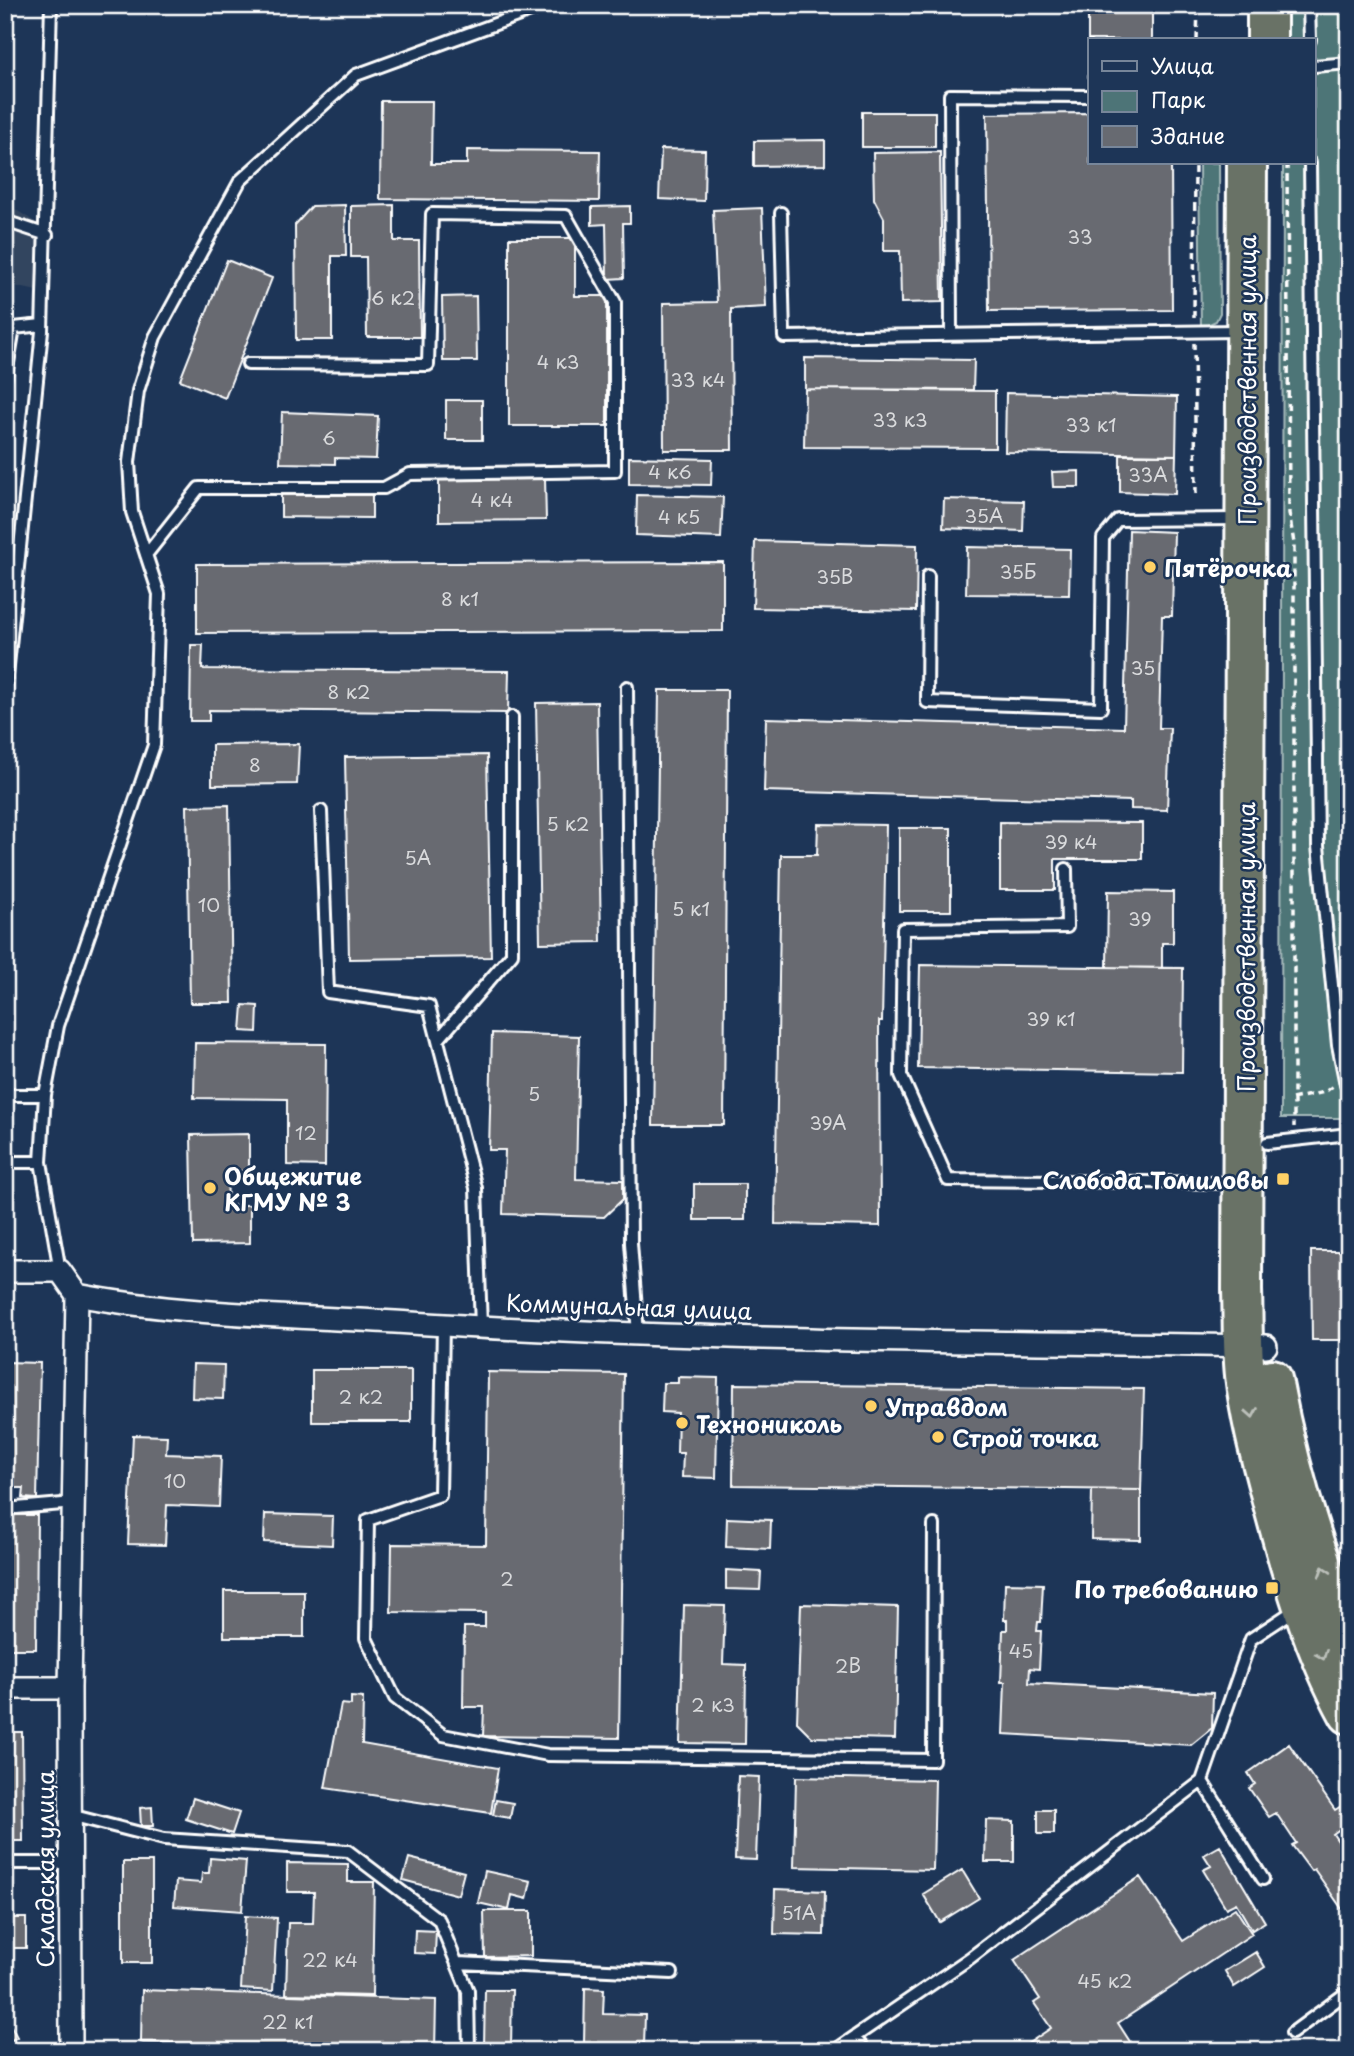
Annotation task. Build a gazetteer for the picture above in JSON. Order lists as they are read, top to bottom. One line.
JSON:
{"streets":{"highway":["Производственная улица"],"street":["Коммунальная улица","Складская улица"]},"crossings":[["Производственная улица","Коммунальная улица"],["Коммунальная улица","Складская улица"]],"places":{"other":["Пятёрочка","Общежитие КГМУ № 3","Управдом","Технониколь","Строй точка"],"transit":["Слобода Томиловы","По требованию"]},"house_numbers":["33","6 к2","4 к3","33 к4","33 к3","33 к1","6","4 к6","33А","4 к4","35А","4 к5","35Б","35В","8 к1","35","8 к2","8","5 к2","39 к4","5А","10","5 к1","39","39 к1","5","39А","12","2 к2","10","2","45","2В","2 к3","51А","22 к4","45 к2","22 к1"],"legend":["Улица","Парк","Здание"]}
